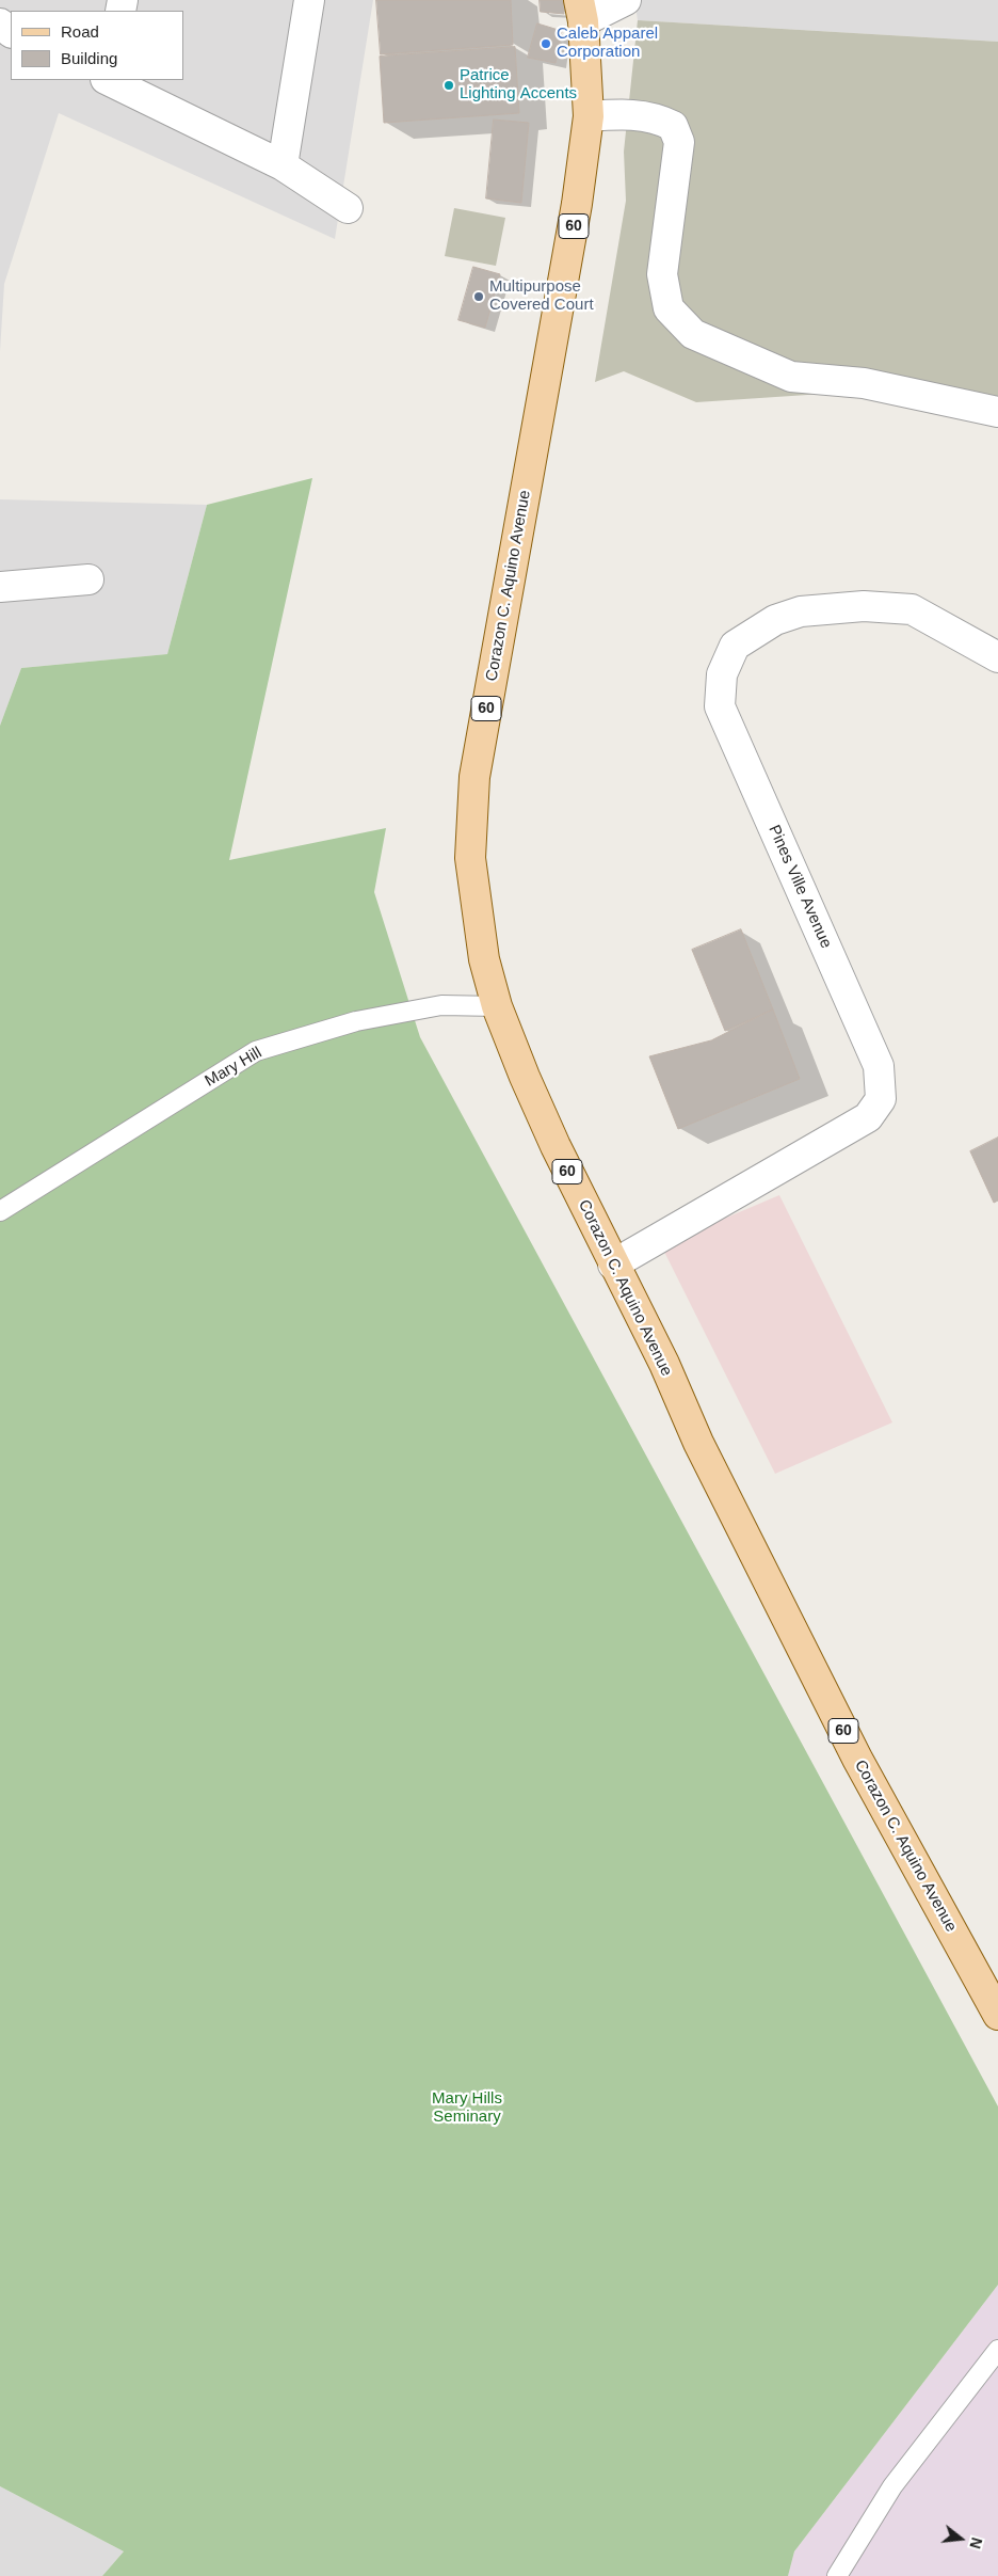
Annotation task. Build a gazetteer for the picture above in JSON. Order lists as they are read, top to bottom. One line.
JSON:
{"streets":{"main road":["60","Corazon C. Aquino Avenue"],"street":["Pines Ville Avenue"],"lane":["Mary Hill"]},"crossings":[["Corazon C. Aquino Avenue","Pines Ville Avenue"],["Corazon C. Aquino Avenue","Mary Hill"]],"parks":["Mary Hills Seminary"],"places":["Caleb Apparel Corporation","Patrice Lighting Accents","Multipurpose Covered Court"],"legend":["Road","Building"],"north":"right"}
